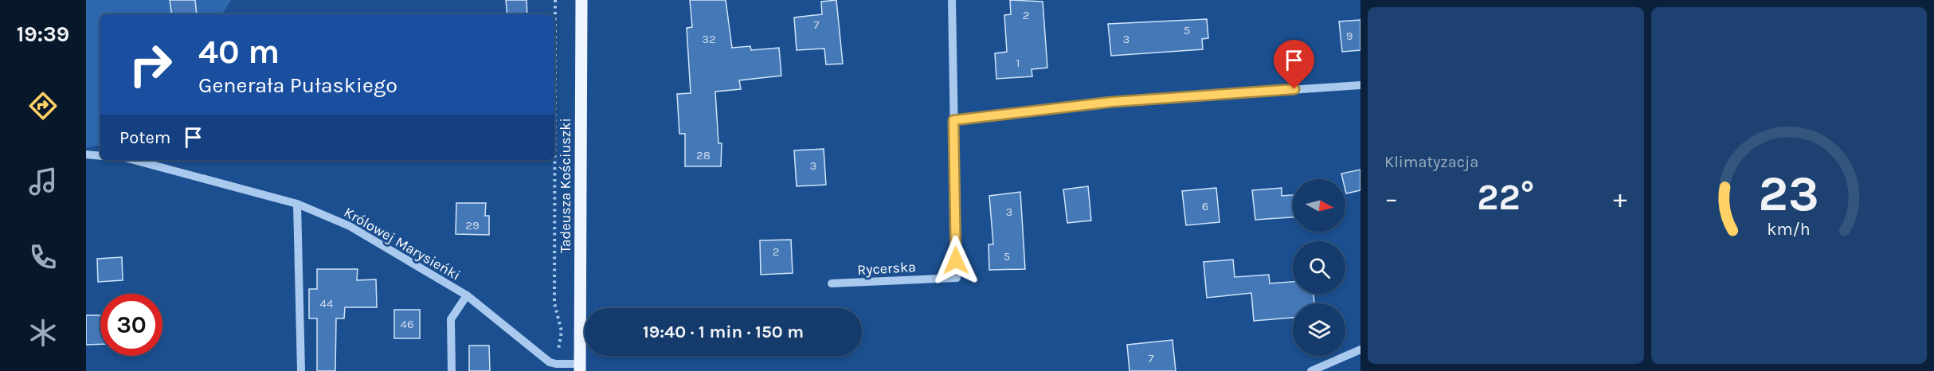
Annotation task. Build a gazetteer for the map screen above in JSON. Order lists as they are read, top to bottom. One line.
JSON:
{"streets":{"main road":["Tadeusza Kościuszki"],"street":["Królowej Marysieńki","Rycerska"]},"house_numbers":["2","7","5","9","32","3","1","28","3","6","3","29","2","5","44","46","7"],"north":"right","page":{"tabs":"19:39","tile":"Klimatyzacja","turn":["40 m","Generała Pułaskiego"],"then":"Potem","heat":["−","22°","+"],"limit":"30","trip":"19:40 · 1 min · 150 m","gauge":["23","km/h"]}}
